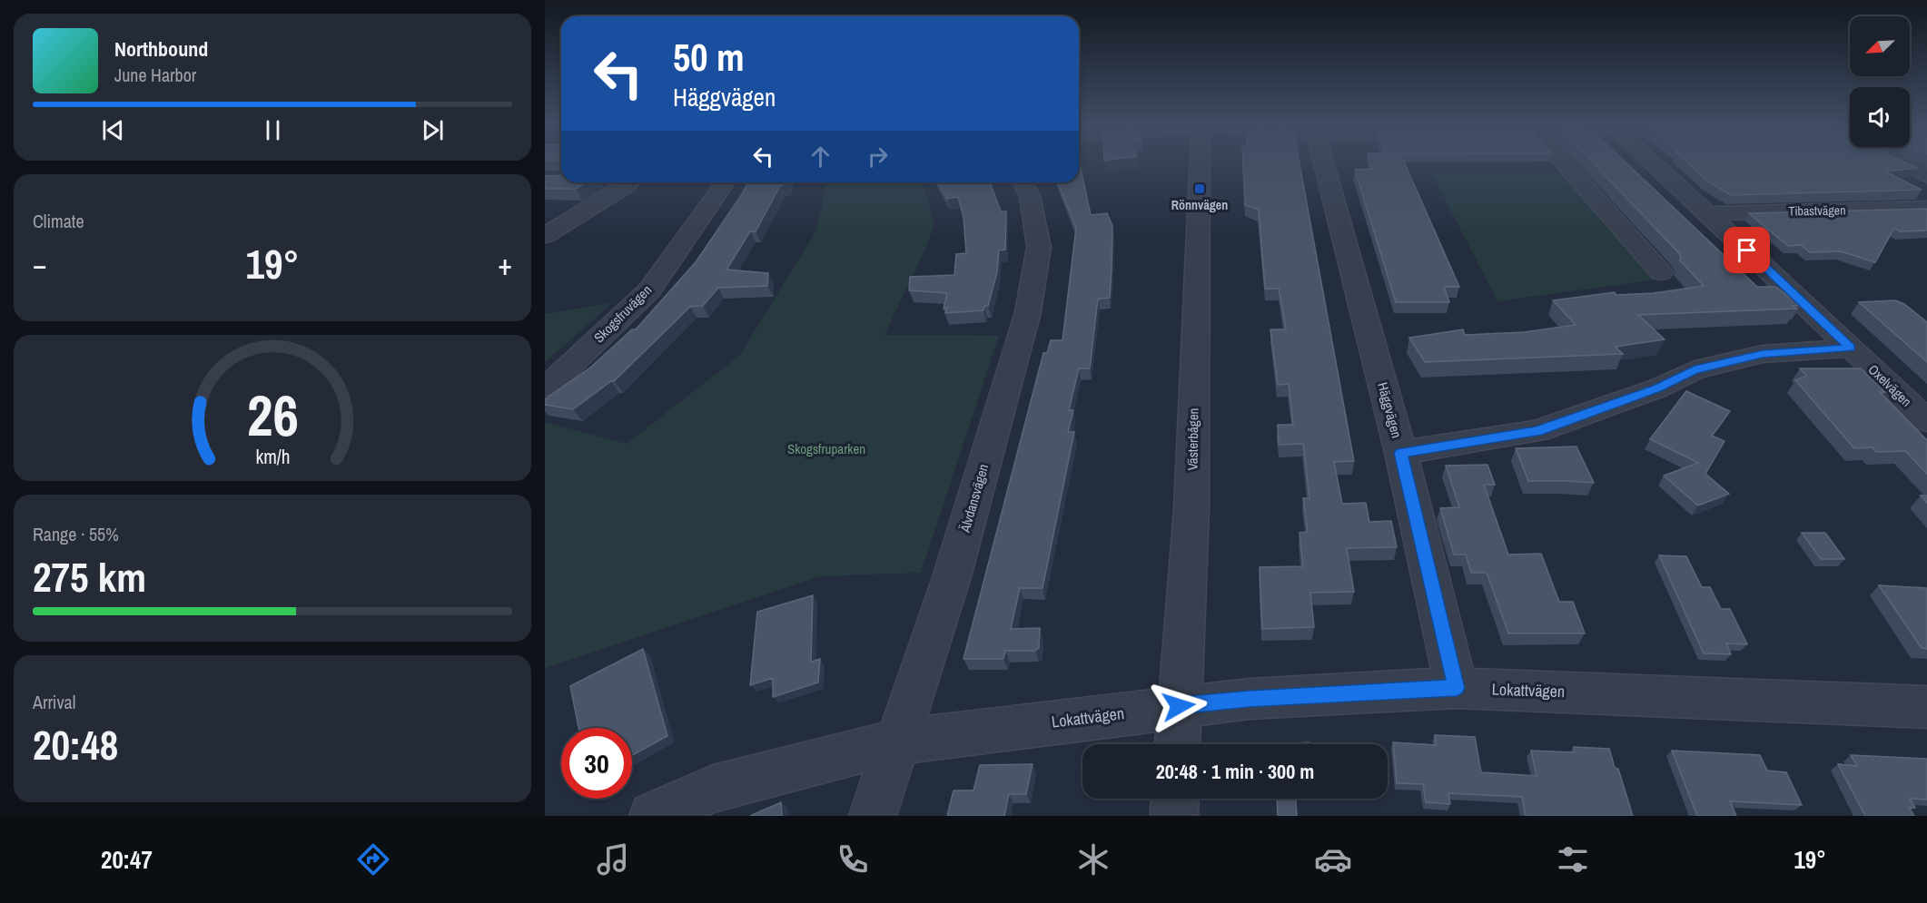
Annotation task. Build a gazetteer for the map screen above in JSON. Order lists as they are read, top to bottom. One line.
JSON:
{"streets":{"street":["Tibastvägen","Skogsfruvägen","Oxelvägen","Häggvägen","Västerbågen","Älvdansvägen","Lokattvägen"]},"crossings":[["Tibastvägen","Oxelvägen"],["Häggvägen","Lokattvägen"],["Västerbågen","Lokattvägen"],["Älvdansvägen","Lokattvägen"]],"parks":["Skogsfruparken"],"places":{"transit":["Rönnvägen"]},"north":"bottom left","page":{"turn":["50 m","Häggvägen"],"song":["Northbound","June Harbor"],"tile":["Climate",["Range · 55%","275 km"],["Arrival","20:48"]],"heat":["−","19°","+"],"limit":"30","trip":"20:48 · 1 min · 300 m","tabs":["20:47","19°"],"gauge":["26","km/h"]}}
